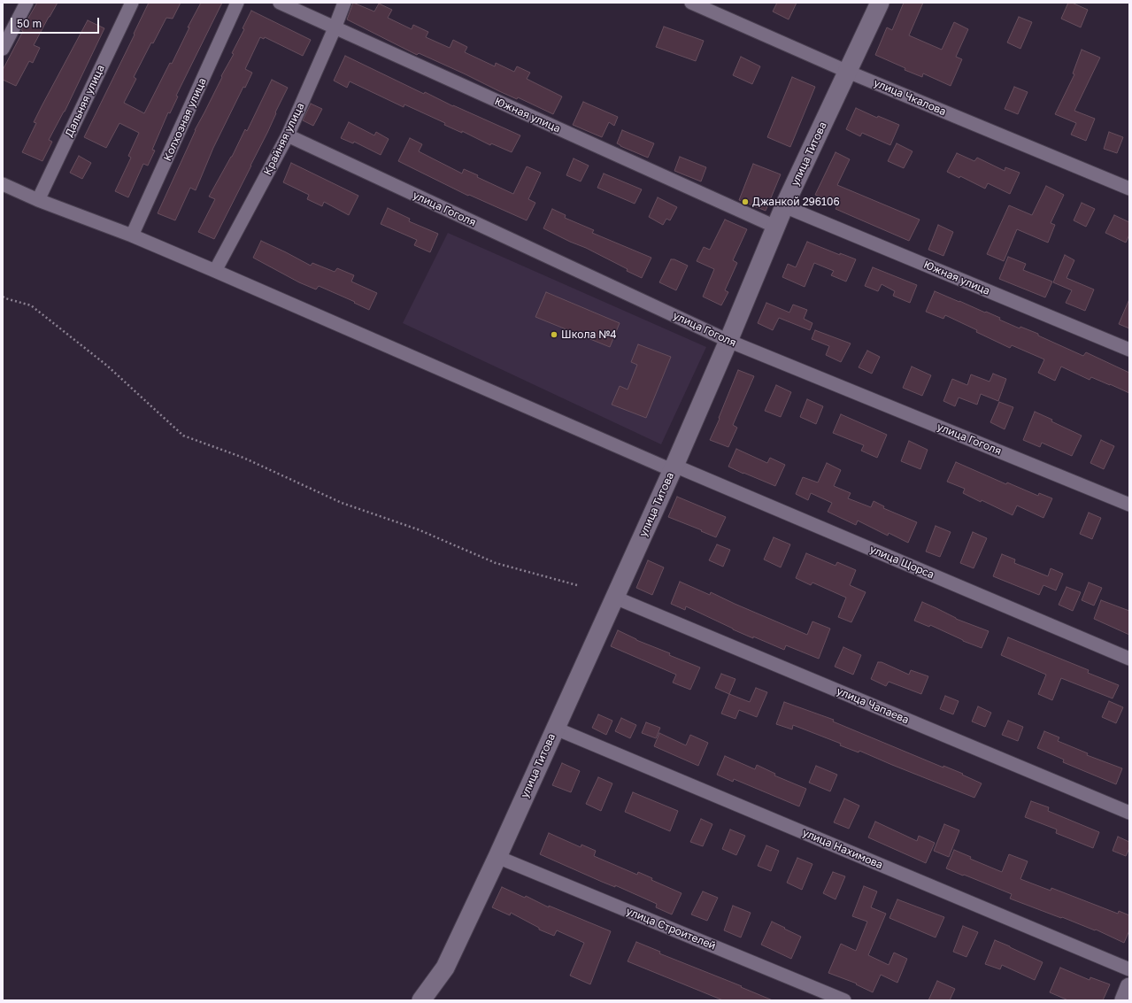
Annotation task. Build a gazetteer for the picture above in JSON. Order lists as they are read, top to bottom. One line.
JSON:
{"streets":{"main road":["улица Титова"],"street":["улица Чкалова","Дальняя улица","Южная улица","Колхозная улица","Крайняя улица","улица Гоголя","улица Щорса","улица Чапаева","улица Нахимова","улица Строителей"]},"crossings":[["улица Чкалова","улица Титова"],["Дальняя улица","улица Щорса"],["Южная улица","Крайняя улица"],["Южная улица","улица Титова"],["Колхозная улица","улица Щорса"],["Крайняя улица","улица Гоголя"],["Крайняя улица","улица Щорса"],["улица Титова","улица Гоголя"],["улица Титова","улица Щорса"],["улица Титова","улица Чапаева"],["улица Титова","улица Нахимова"],["улица Титова","улица Строителей"]],"places":["Джанкой 296106","Школа №4"],"scale_bar":"50 m"}
